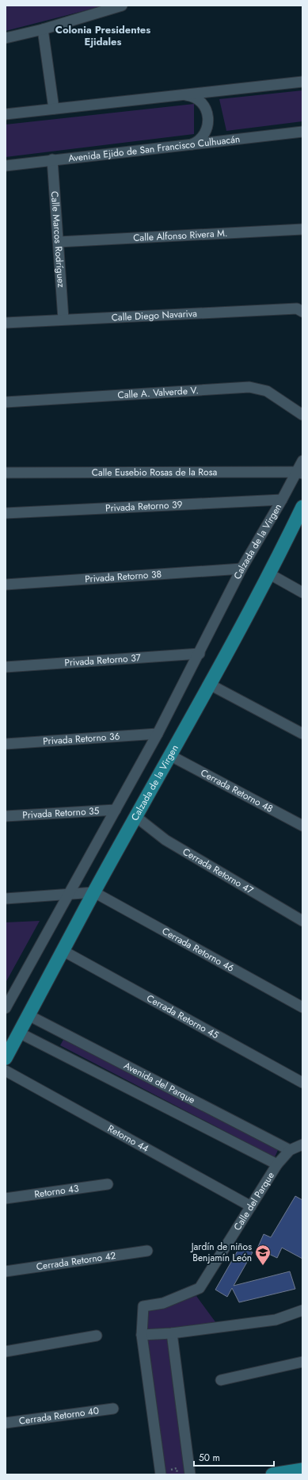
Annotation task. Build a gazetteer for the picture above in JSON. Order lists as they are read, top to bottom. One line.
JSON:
{"streets":{"main road":["Calzada de la Virgen"],"street":["Avenida Ejido de San Francisco Culhuacán","Calle Alfonso Rivera M.","Calle Marcos Rodríguez","Calle Diego Navariva","Calle A. Valverde V.","Calle Eusebio Rosas de la Rosa","Privada Retorno 39","Privada Retorno 38","Privada Retorno 37","Privada Retorno 36","Cerrada Retorno 48","Privada Retorno 35","Cerrada Retorno 47","Cerrada Retorno 46","Cerrada Retorno 45","Avenida del Parque","Retorno 44","Retorno 43","Calle del Parque","Cerrada Retorno 42","Cerrada Retorno 40"]},"crossings":[["Avenida Ejido de San Francisco Culhuacán","Calle Marcos Rodríguez"],["Calle Alfonso Rivera M.","Calle Marcos Rodríguez"],["Calle Marcos Rodríguez","Calle Diego Navariva"],["Calle Eusebio Rosas de la Rosa","Calzada de la Virgen"],["Privada Retorno 39","Calzada de la Virgen"],["Calzada de la Virgen","Privada Retorno 38"],["Calzada de la Virgen","Privada Retorno 37"],["Calzada de la Virgen","Privada Retorno 36"],["Calzada de la Virgen","Cerrada Retorno 48"],["Calzada de la Virgen","Privada Retorno 35"],["Calzada de la Virgen","Cerrada Retorno 47"],["Calzada de la Virgen","Cerrada Retorno 46"],["Calzada de la Virgen","Cerrada Retorno 45"],["Calzada de la Virgen","Avenida del Parque"],["Avenida del Parque","Calle del Parque"],["Retorno 44","Calle del Parque"]],"districts":["Colonia Presidentes Ejidales"],"places":{"school or university":["Jardín de niños Benjamín León"]},"scale_bar":"50 m"}
